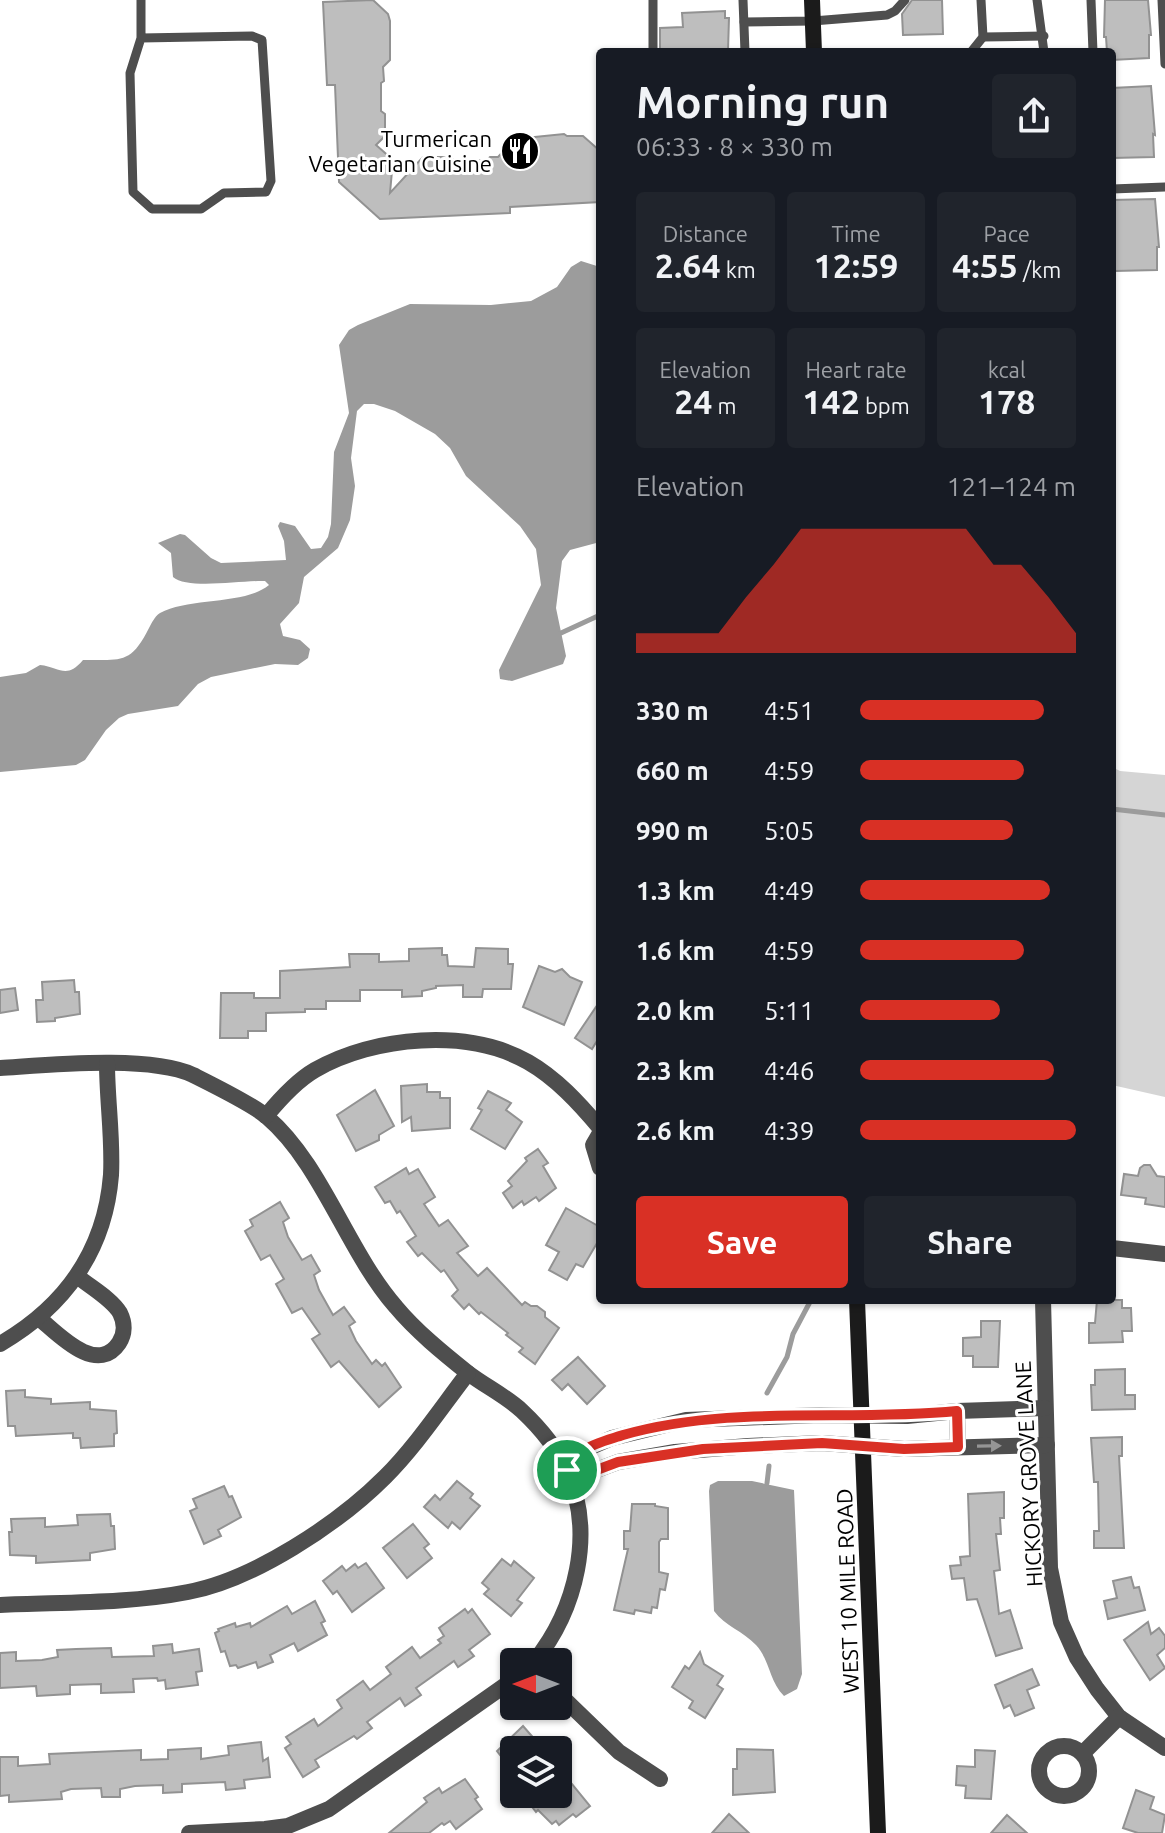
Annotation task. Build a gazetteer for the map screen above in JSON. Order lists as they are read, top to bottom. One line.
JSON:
{"streets":{"main road":["WEST 10 MILE ROAD"],"street":["HICKORY GROVE LANE"]},"places":{"restaurant":["Turmerican Vegetarian Cuisine"]},"north":"left","page":{"heading":["Morning run","06:33 · 8 × 330 m"],"stats":[["Distance","2.64 km"],["Time","12:59"],["Pace","4:55 /km"],["Elevation","24 m"],["Heart rate","142 bpm"],["kcal","178"]],"chart":["Elevation","121–124 m"],"list":[{"name":"330 m","note":"4:51"},{"name":"660 m","note":"4:59"},{"name":"990 m","note":"5:05"},{"name":"1.3 km","note":"4:49"},{"name":"1.6 km","note":"4:59"},{"name":"2.0 km","note":"5:11"},{"name":"2.3 km","note":"4:46"},{"name":"2.6 km","note":"4:39"}],"buttons":["Save","Share"]}}
